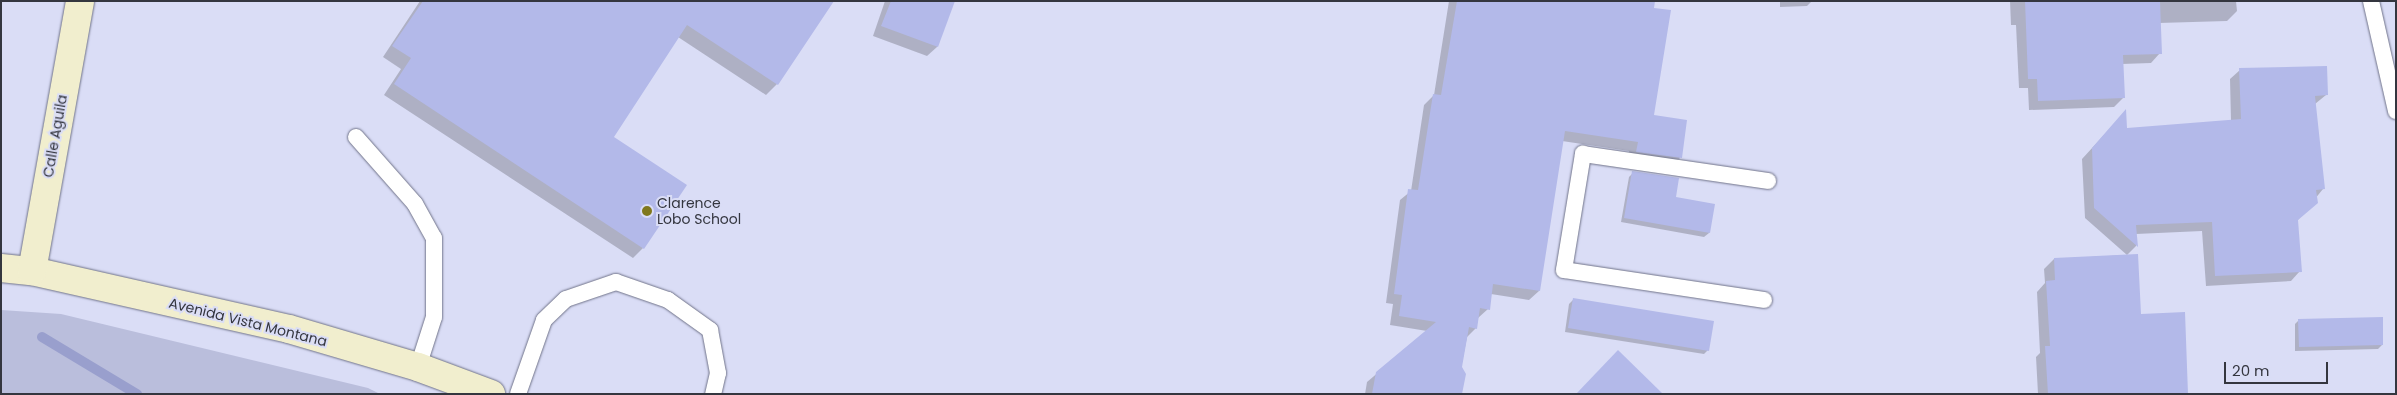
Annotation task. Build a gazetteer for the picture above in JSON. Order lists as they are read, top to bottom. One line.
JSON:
{"streets":{"street":["Calle Aguila","Avenida Vista Montana"]},"crossings":[["Calle Aguila","Avenida Vista Montana"]],"places":["Clarence Lobo School"],"scale_bar":"20 m"}
